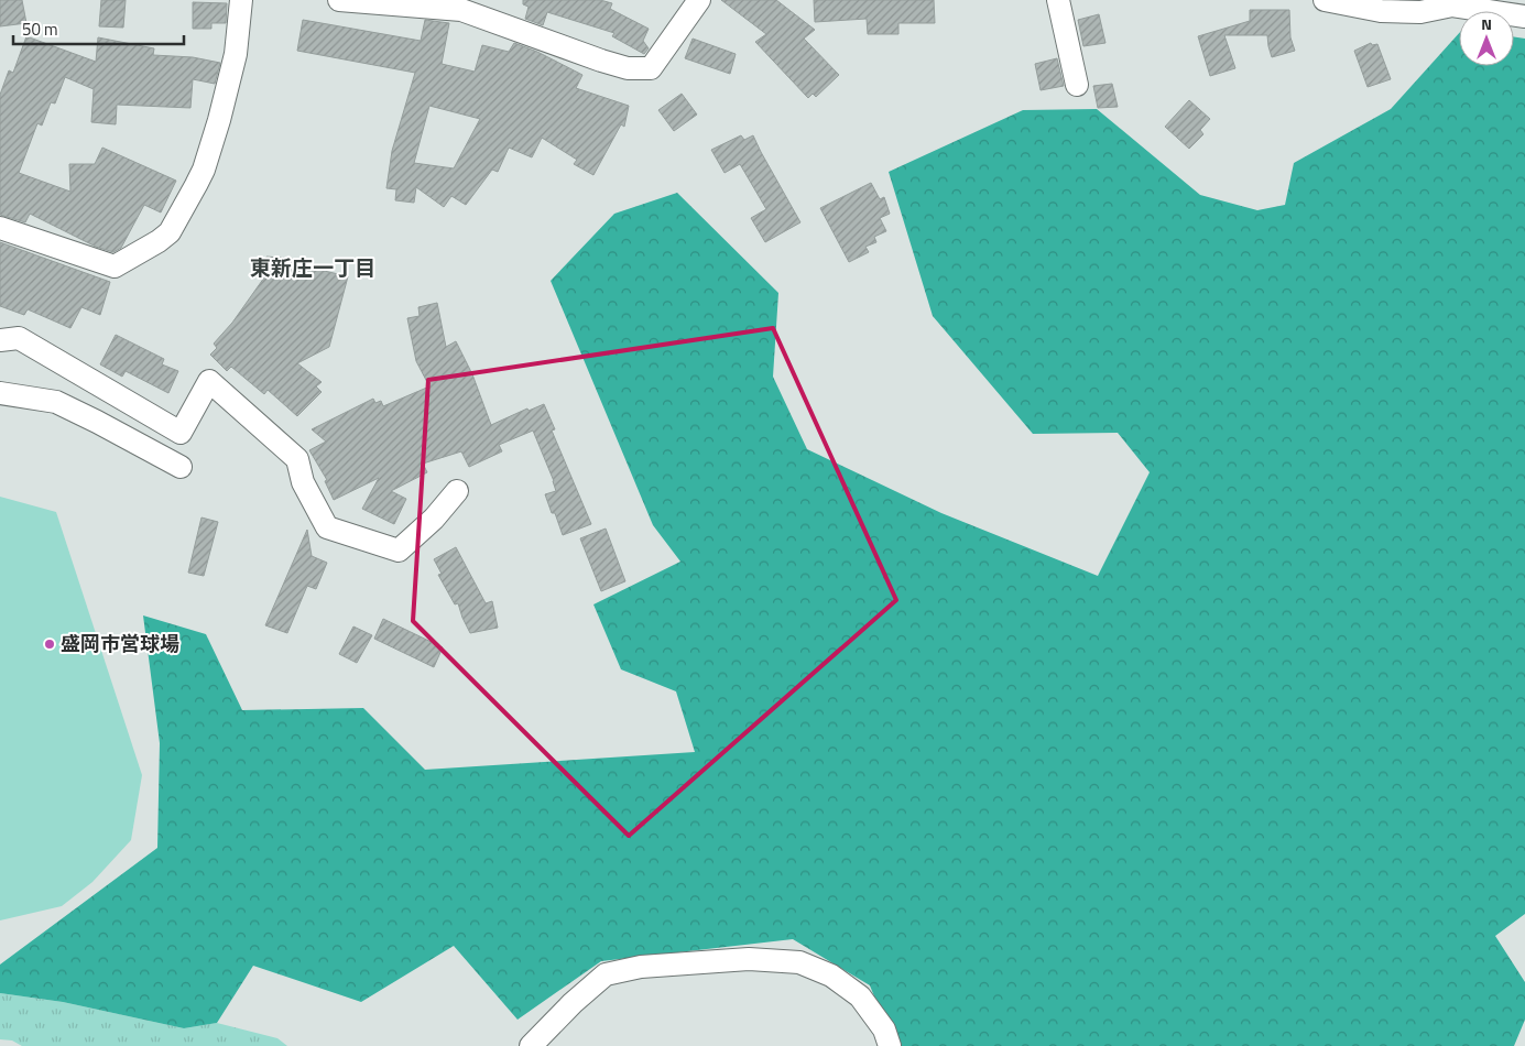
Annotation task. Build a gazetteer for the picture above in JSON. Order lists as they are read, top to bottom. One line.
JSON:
{"districts":["東新庄一丁目"],"places":["盛岡市営球場"],"scale_bar":"50 m","north":"top"}
